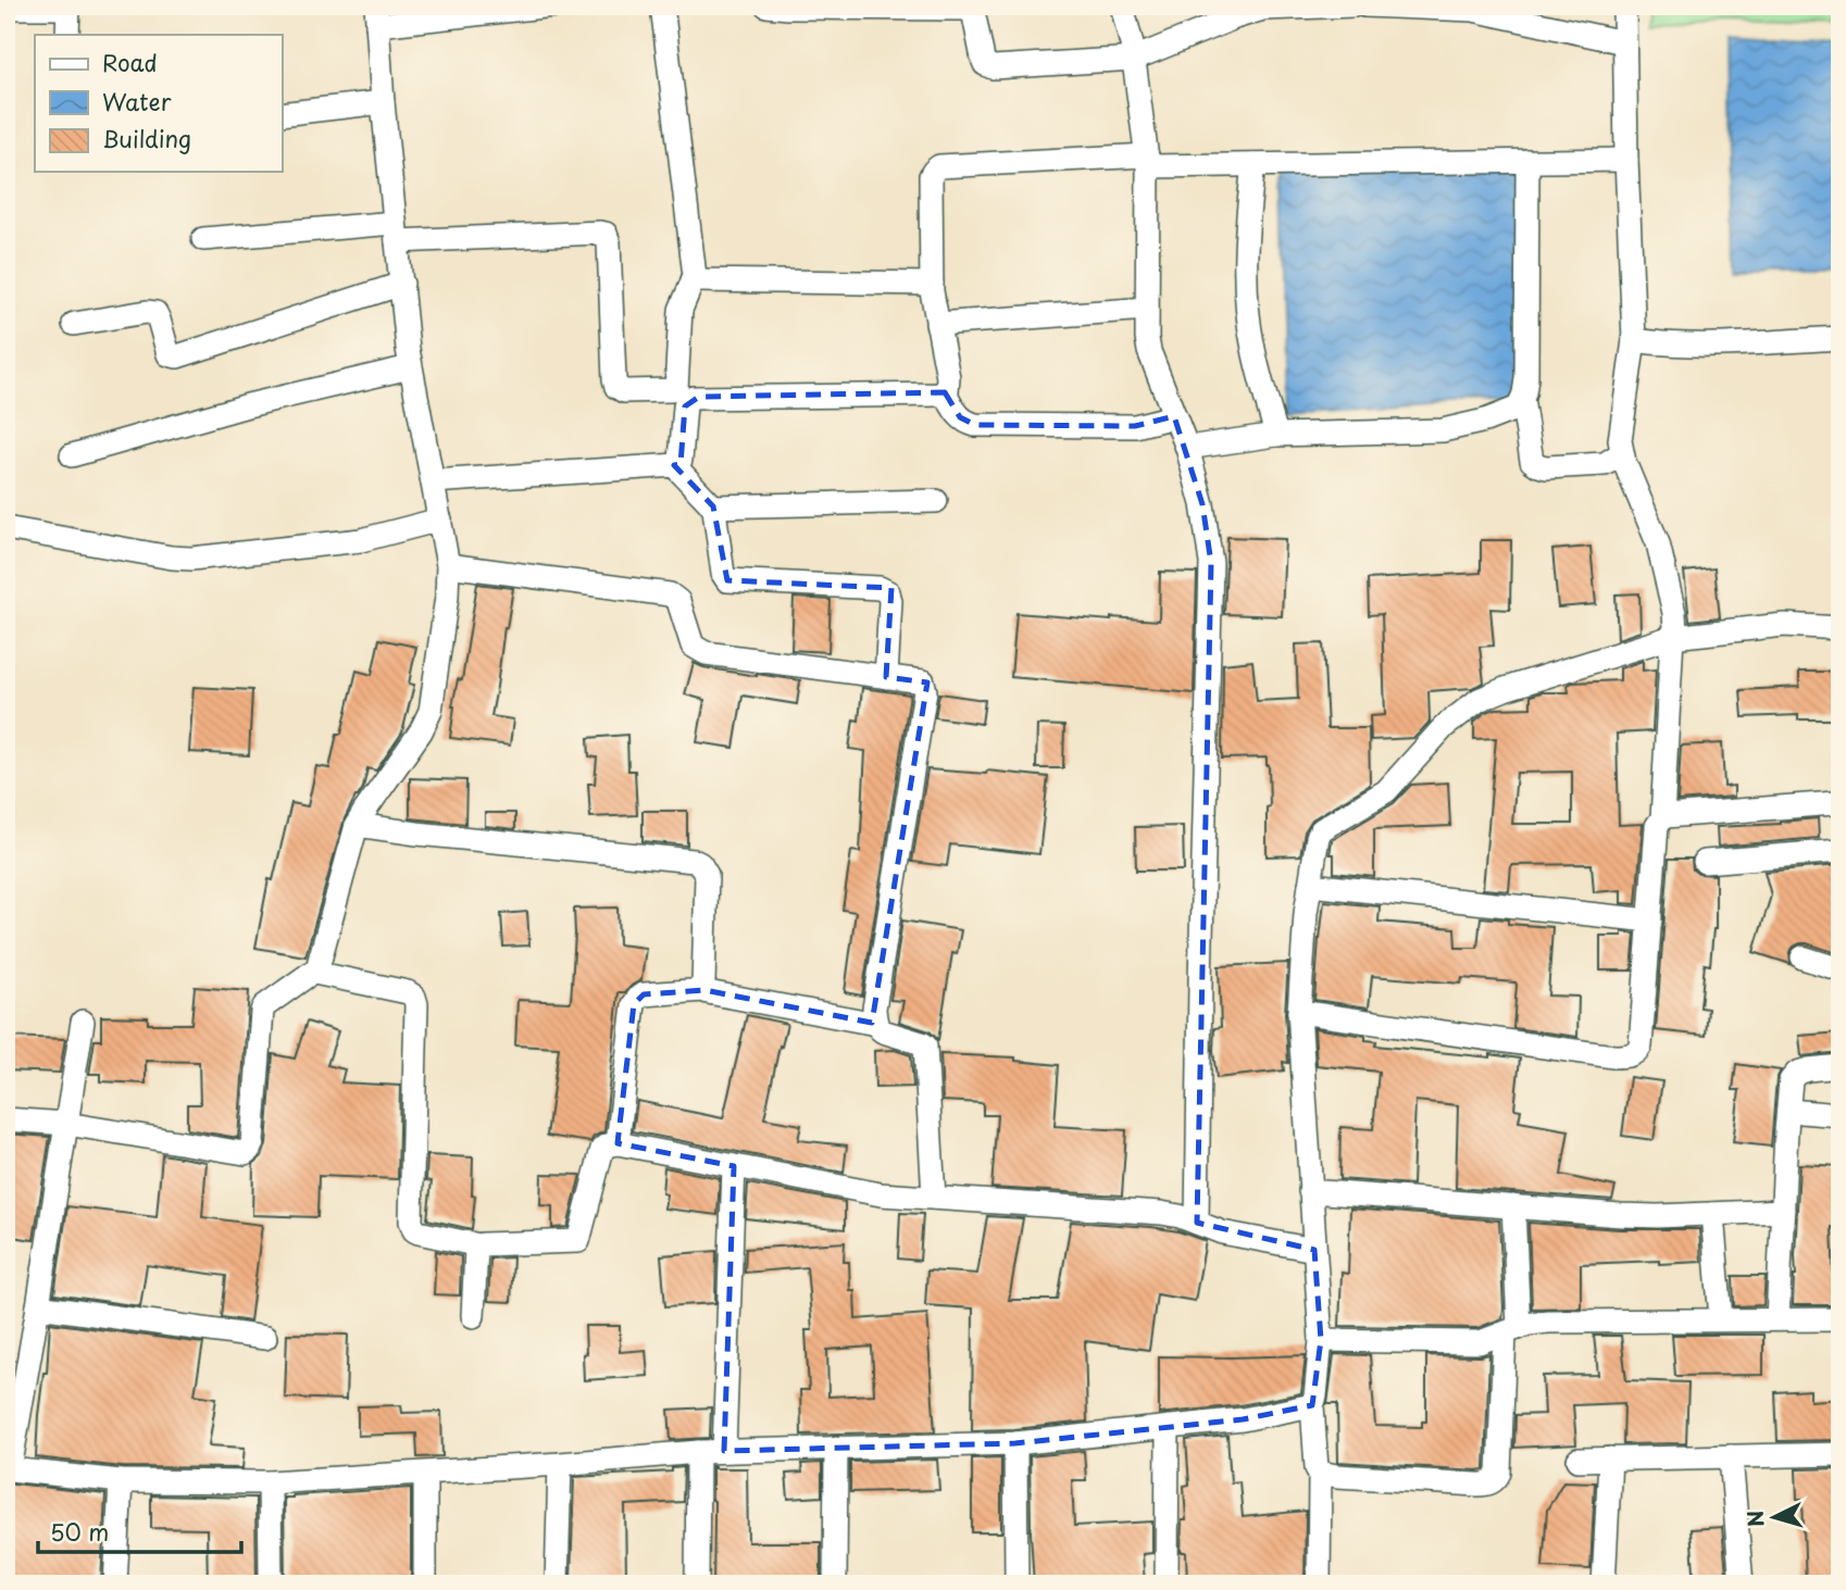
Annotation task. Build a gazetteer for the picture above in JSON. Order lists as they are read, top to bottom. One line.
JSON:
{"legend":["Road","Water","Building"],"scale_bar":"50 m","north":"left"}
